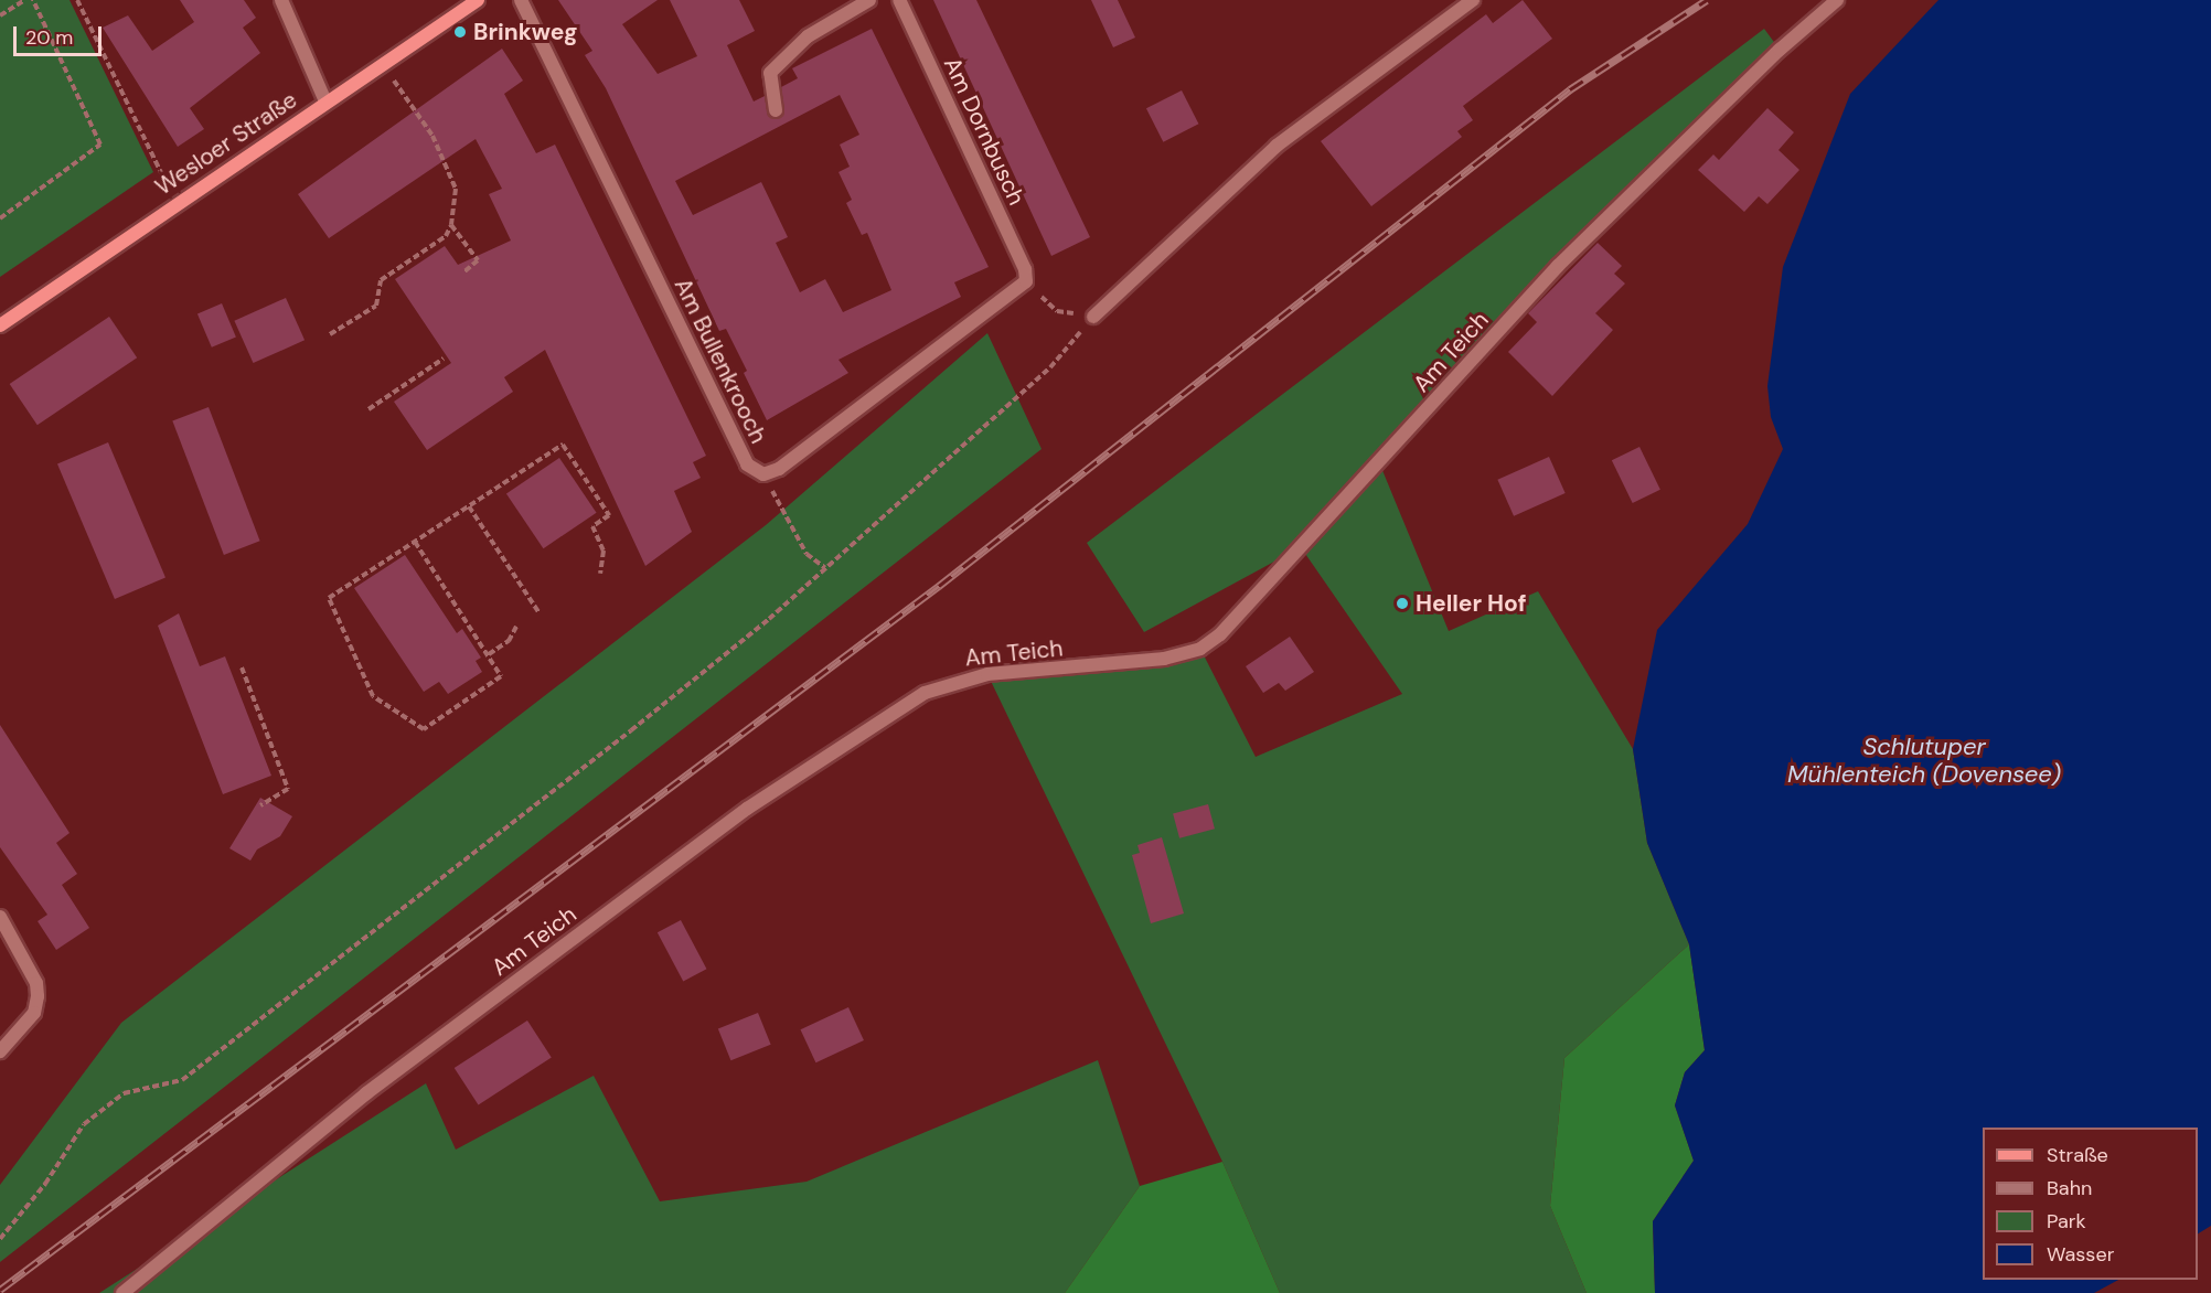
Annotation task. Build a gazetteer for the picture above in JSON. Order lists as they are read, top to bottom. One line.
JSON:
{"streets":{"street":["Am Dornbusch","Wesloer Straße","Am Teich","Am Bullenkrooch"]},"crossings":[["Am Dornbusch","Am Bullenkrooch"]],"water":["Schlutuper Mühlenteich (Dovensee)"],"places":["Brinkweg","Heller Hof"],"legend":["Straße","Bahn","Park","Wasser"],"scale_bar":"20 m"}
